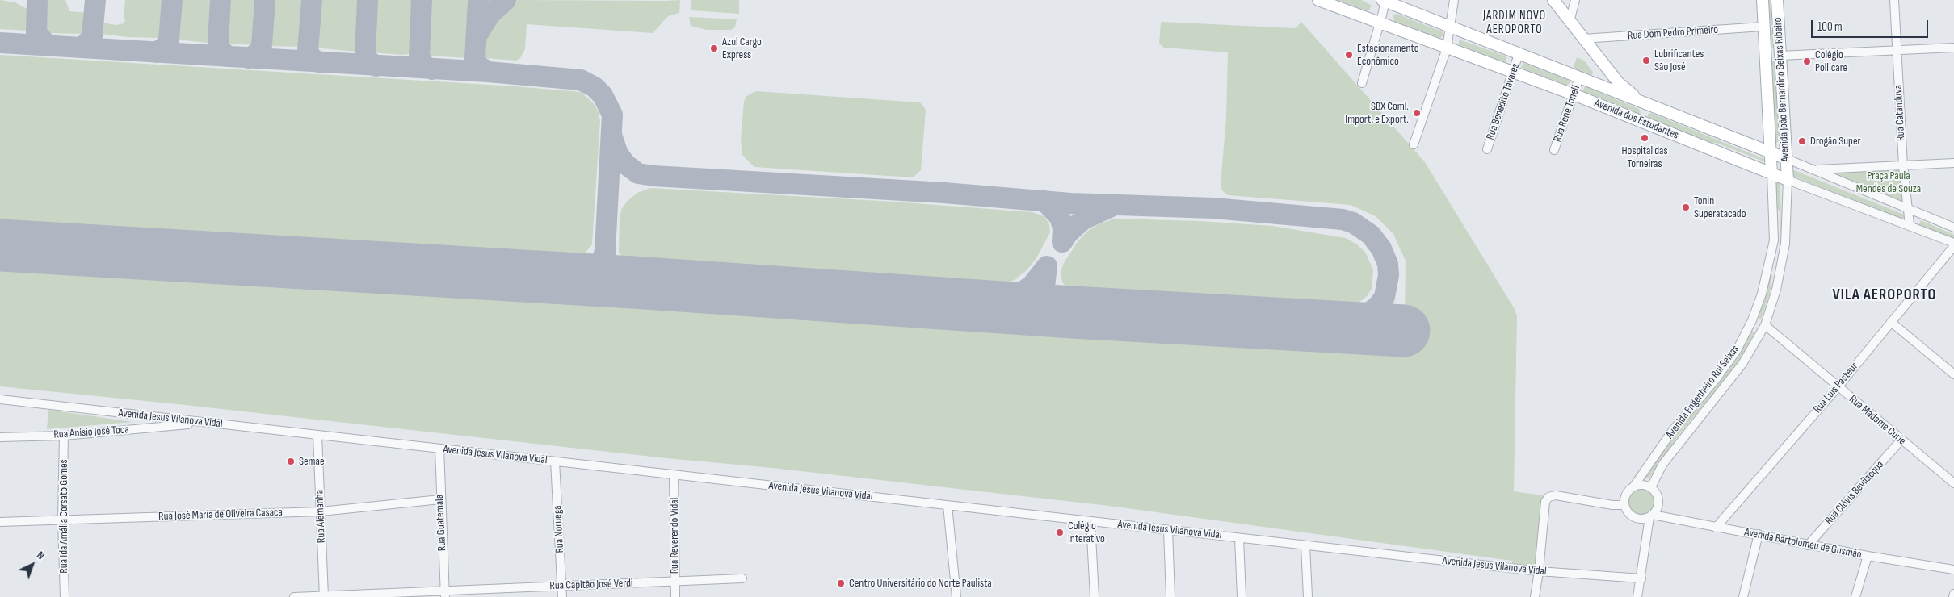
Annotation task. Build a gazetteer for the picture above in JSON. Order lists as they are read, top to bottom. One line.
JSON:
{"streets":{"main road":["Avenida João Bernardino Seixas Ribeiro","Avenida dos Estudantes"],"street":["Rua Dom Pedro Primeiro","Rua Benedito Tavares","Rua Catanduva","Rua Rene Toneli","Rua Luís Pasteur","Avenida Engenheiro Rui Seixas","Avenida Jesus Vilanova Vidal","Rua Madame Curie","Rua Anísio José Toca","Rua Clóvis Bevilacqua","Rua José Maria de Oliveira Casaca","Rua Ida Amália Corsato Gomes","Rua Alemanha","Rua Guatemala","Rua Noruega","Rua Reverendo Vidal","Avenida Bartolomeu de Gusmão","Rua Capitão José Verdi"]},"crossings":[["Rua Dom Pedro Primeiro","Avenida João Bernardino Seixas Ribeiro"],["Avenida João Bernardino Seixas Ribeiro","Avenida dos Estudantes"],["Avenida João Bernardino Seixas Ribeiro","Avenida Engenheiro Rui Seixas"],["Rua Benedito Tavares","Avenida dos Estudantes"],["Rua Catanduva","Avenida dos Estudantes"],["Rua Rene Toneli","Avenida dos Estudantes"],["Avenida dos Estudantes","Rua Luís Pasteur"],["Avenida dos Estudantes","Avenida Engenheiro Rui Seixas"],["Rua Luís Pasteur","Rua Madame Curie"],["Rua Luís Pasteur","Avenida Bartolomeu de Gusmão"],["Avenida Engenheiro Rui Seixas","Rua Madame Curie"],["Avenida Engenheiro Rui Seixas","Avenida Bartolomeu de Gusmão"],["Avenida Jesus Vilanova Vidal","Rua Anísio José Toca"],["Avenida Jesus Vilanova Vidal","Rua Alemanha"],["Avenida Jesus Vilanova Vidal","Rua Guatemala"],["Avenida Jesus Vilanova Vidal","Rua Noruega"],["Avenida Jesus Vilanova Vidal","Rua Reverendo Vidal"],["Rua Madame Curie","Rua Clóvis Bevilacqua"],["Rua Anísio José Toca","Rua Ida Amália Corsato Gomes"],["Rua Clóvis Bevilacqua","Avenida Bartolomeu de Gusmão"],["Rua José Maria de Oliveira Casaca","Rua Ida Amália Corsato Gomes"],["Rua José Maria de Oliveira Casaca","Rua Alemanha"],["Rua José Maria de Oliveira Casaca","Rua Guatemala"],["Rua Alemanha","Rua Capitão José Verdi"],["Rua Guatemala","Rua Capitão José Verdi"],["Rua Noruega","Rua Capitão José Verdi"],["Rua Reverendo Vidal","Rua Capitão José Verdi"]],"districts":["JARDIM NOVO AEROPORTO","VILA AEROPORTO"],"parks":["Praça Paula Mendes de Souza"],"places":["Azul Cargo Express","Estacionamento Econômico","Lubrificantes São José","Colégio Pollicare","SBX Coml. Import. e Export.","Hospital das Torneiras","Drogão Super","Tonin Superatacado","Semae","Colégio Interativo","Centro Universitário do Norte Paulista"],"scale_bar":"100 m","north":"top right"}
